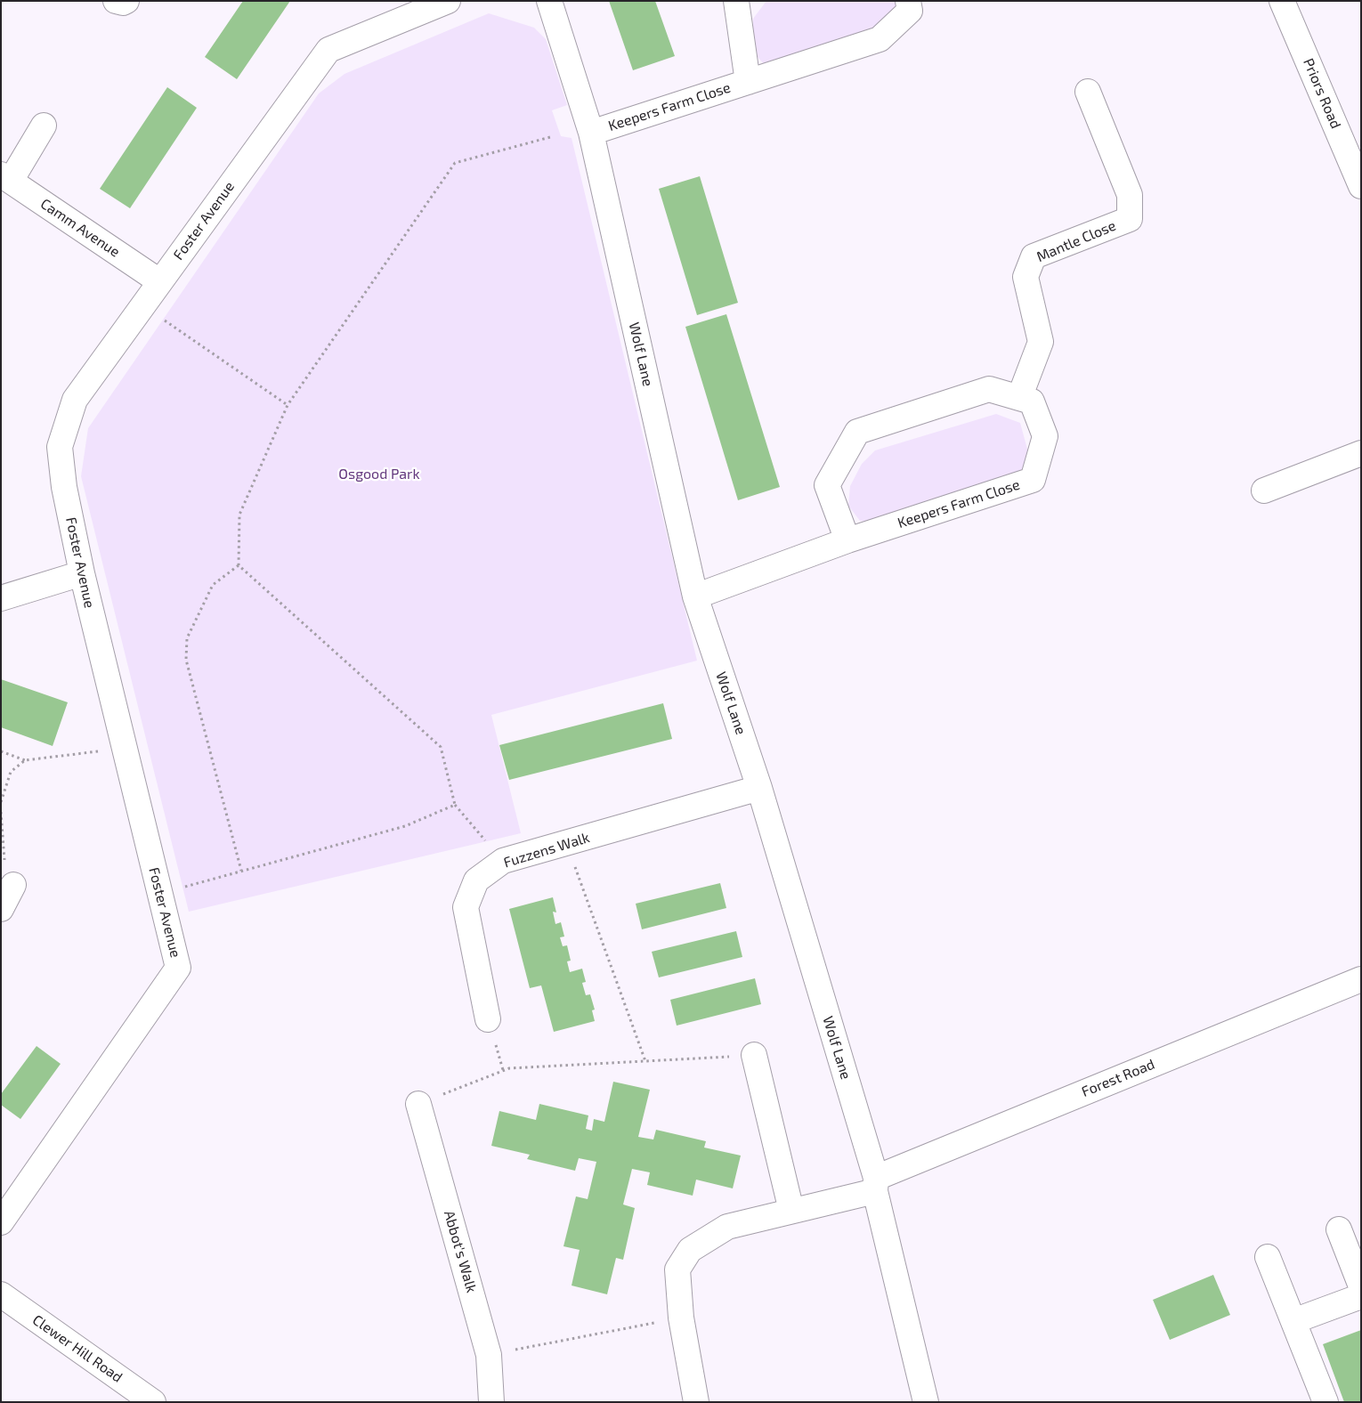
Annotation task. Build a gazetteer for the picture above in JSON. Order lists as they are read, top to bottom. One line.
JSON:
{"streets":{"street":["Priors Road","Keepers Farm Close","Foster Avenue","Camm Avenue","Mantle Close","Wolf Lane","Fuzzens Walk","Forest Road","Abbot's Walk","Clewer Hill Road"]},"crossings":[["Keepers Farm Close","Mantle Close"],["Keepers Farm Close","Wolf Lane"],["Foster Avenue","Camm Avenue"],["Wolf Lane","Fuzzens Walk"],["Wolf Lane","Forest Road"]],"parks":["Osgood Park"]}
